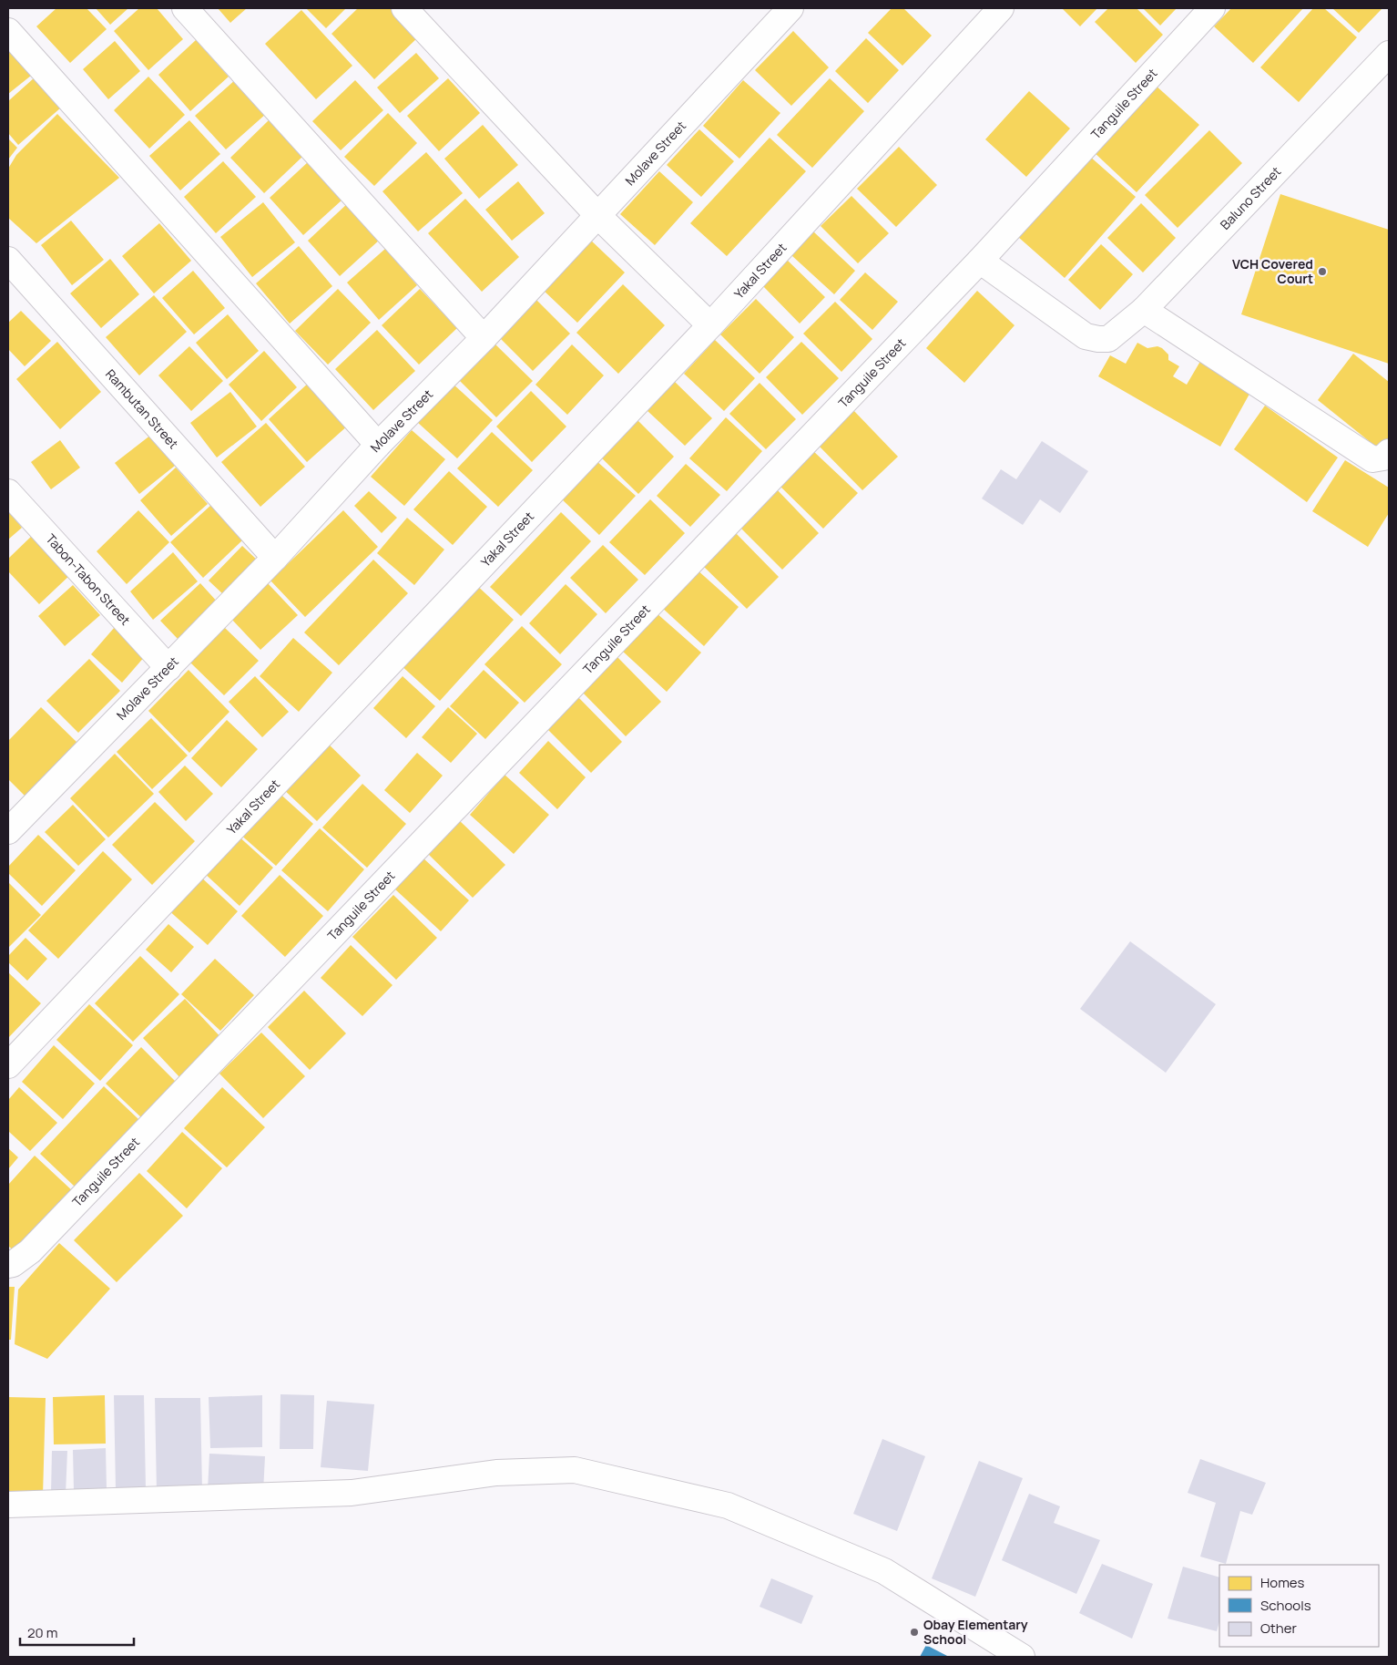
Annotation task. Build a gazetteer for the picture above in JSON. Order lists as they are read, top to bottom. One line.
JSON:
{"streets":{"street":["Tanguile Street","Molave Street","Baluno Street","Yakal Street","Rambutan Street","Tabon-Tabon Street"]},"crossings":[["Tanguile Street","Baluno Street"],["Molave Street","Rambutan Street"],["Molave Street","Tabon-Tabon Street"]],"places":["VCH Covered Court","Obay Elementary School"],"legend":["Homes","Schools","Other"],"scale_bar":"20 m"}
